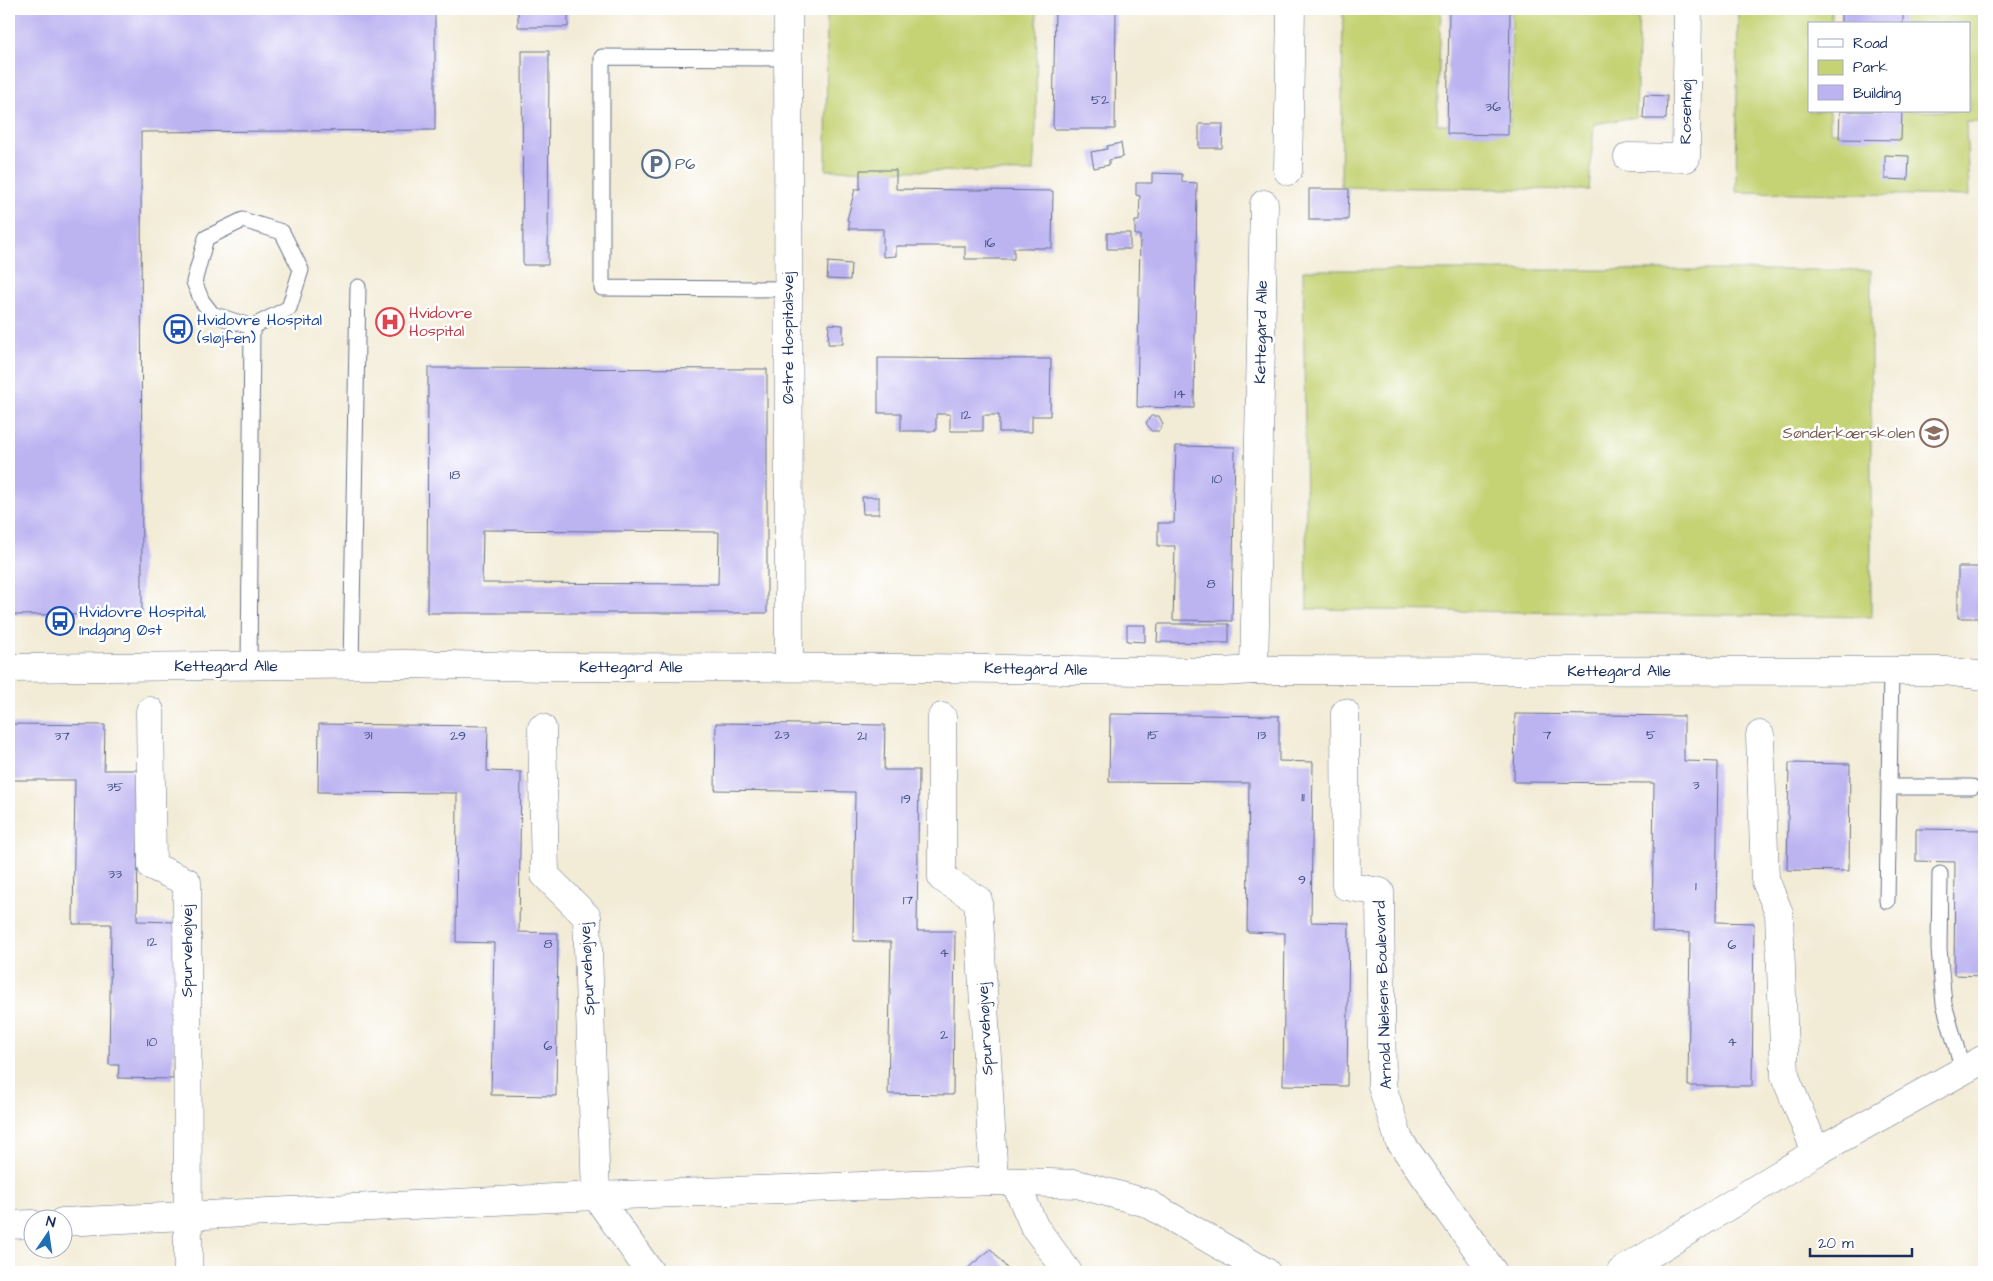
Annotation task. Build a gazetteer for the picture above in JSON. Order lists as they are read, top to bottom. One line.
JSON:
{"streets":{"street":["Rosenhøj","Kettegård Alle","Østre Hospitalsvej","Spurvehøjvej","Arnold Nielsens Boulevard"]},"crossings":[["Kettegård Alle","Østre Hospitalsvej"]],"places":{"parking":["P6"],"hospital":["Hvidovre Hospital"],"bus stop":["Hvidovre Hospital (sløjfen)","Hvidovre Hospital, Indgang Øst"],"school or university":["Sønderkærskolen"]},"house_numbers":["52","36","16","14","12","18","10","8","31","23","15","13","7","5","37","29","21","3","35","11","19","33","9","1","17","12","8","6","4","2","10","4","6"],"legend":["Road","Park","Building"],"scale_bar":"20 m","north":"top"}
